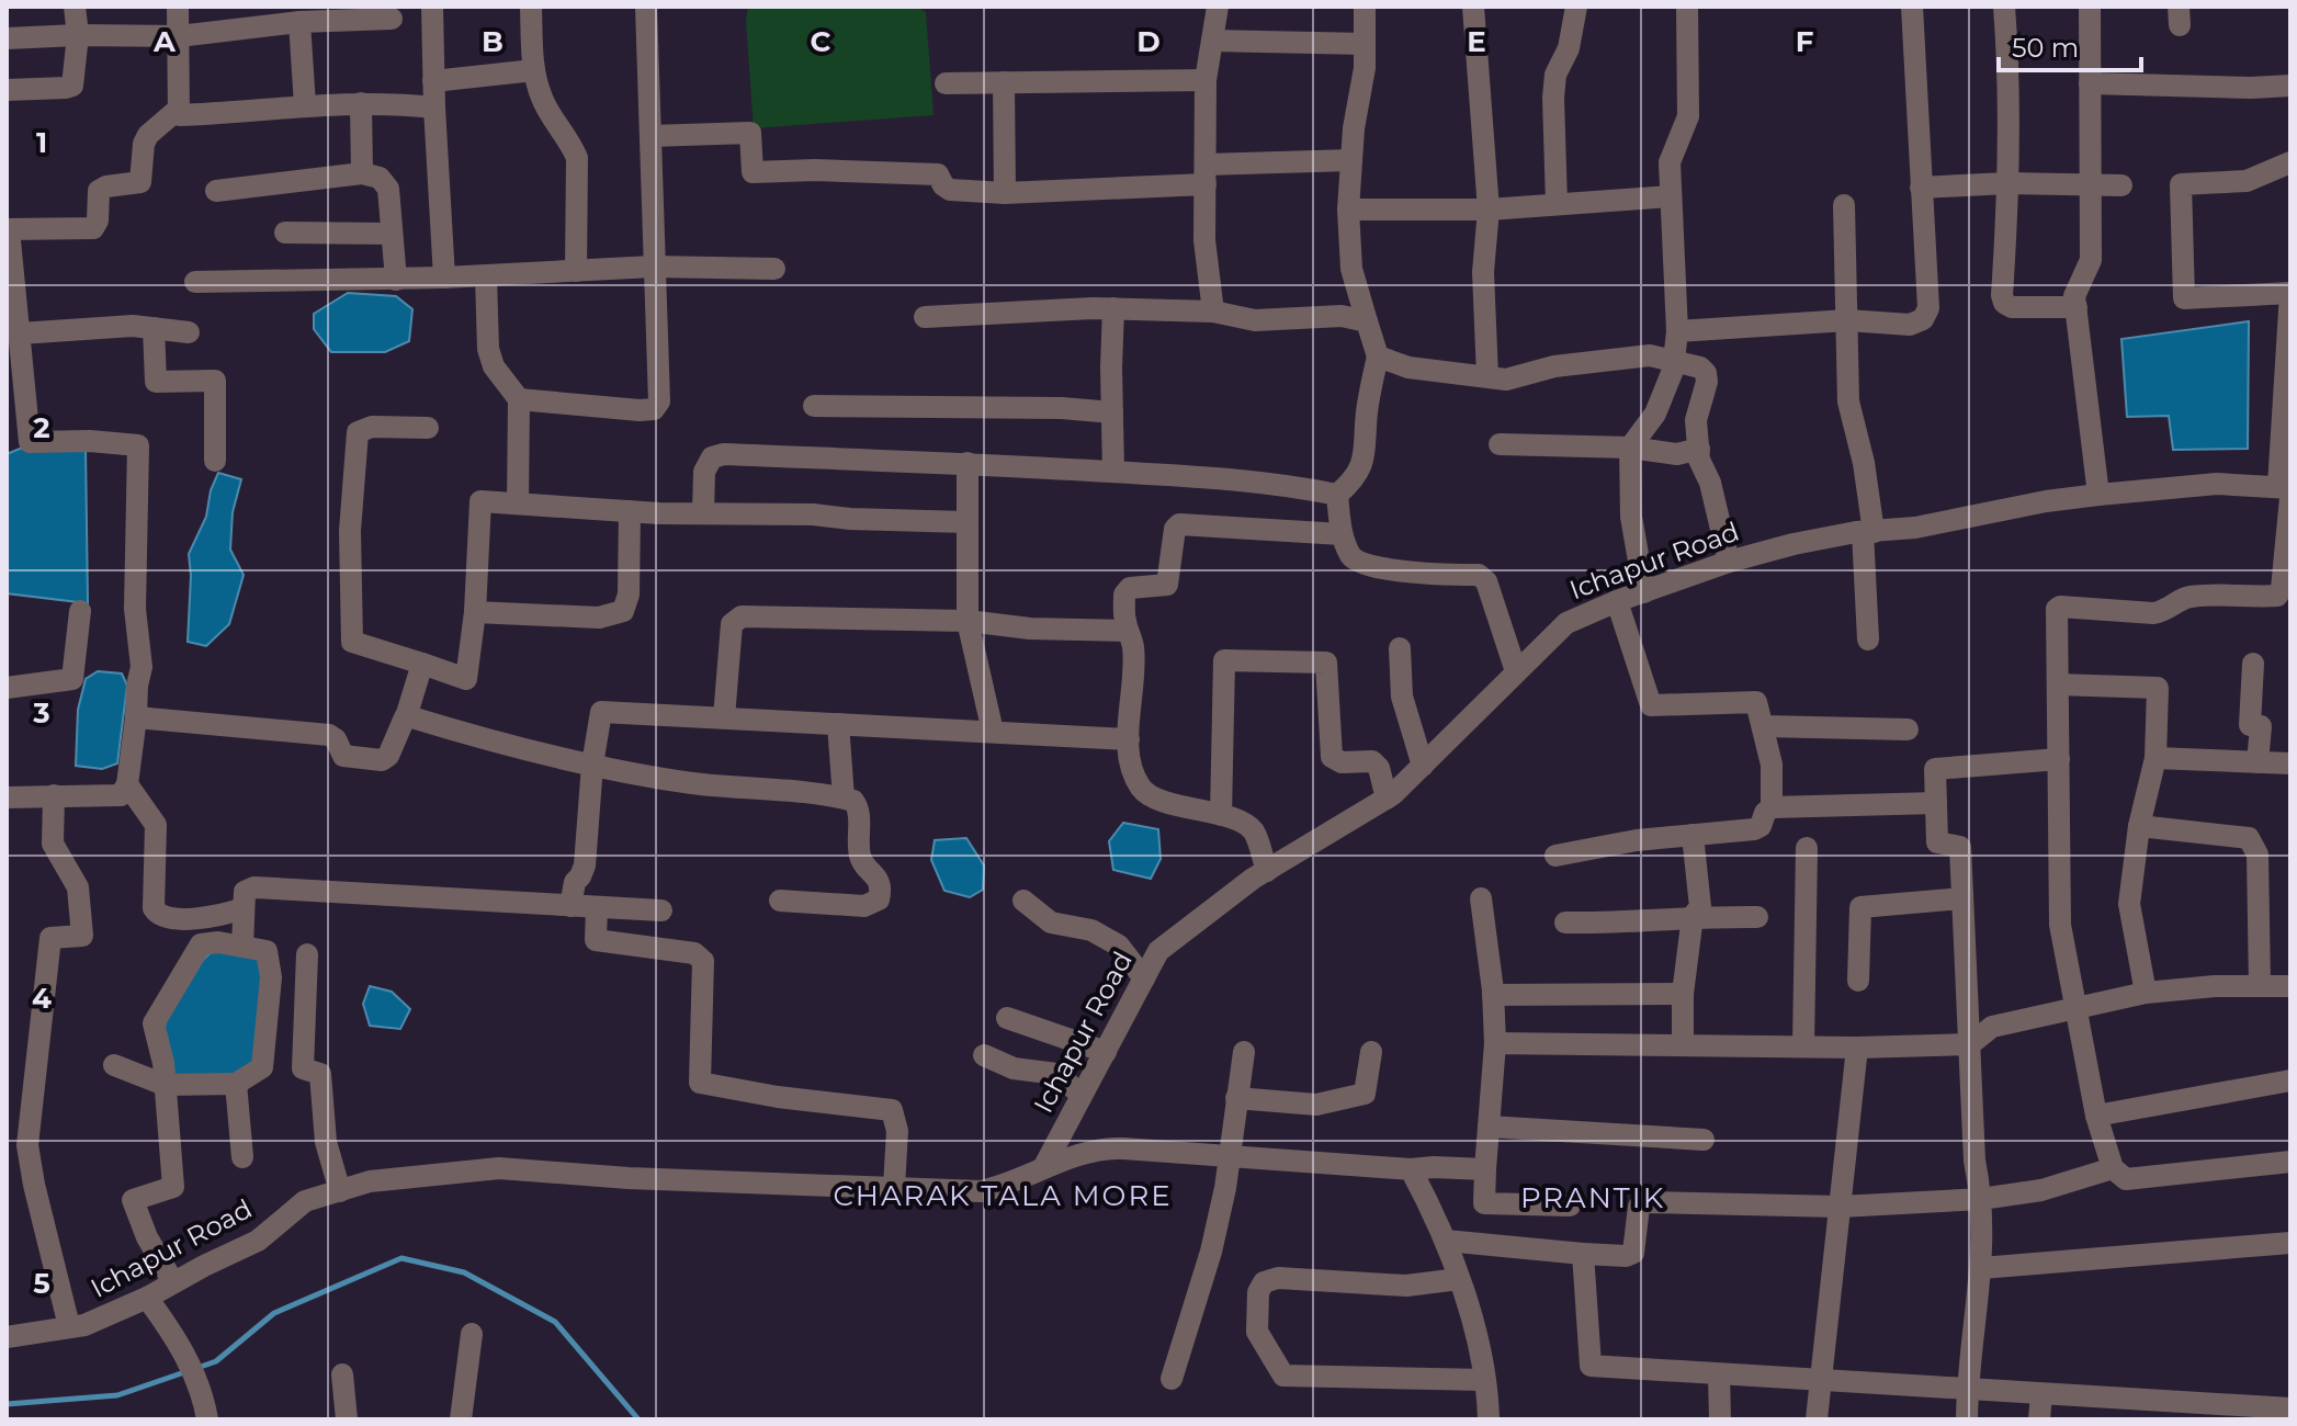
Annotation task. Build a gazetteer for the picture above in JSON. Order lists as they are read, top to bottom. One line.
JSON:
{"streets":{"street":["Ichapur Road"]},"districts":["CHARAK TALA MORE","PRANTIK"],"scale_bar":"50 m","grid":{"columns":["A","B","C","D","E","F"],"rows":["1","2","3","4","5"]}}
